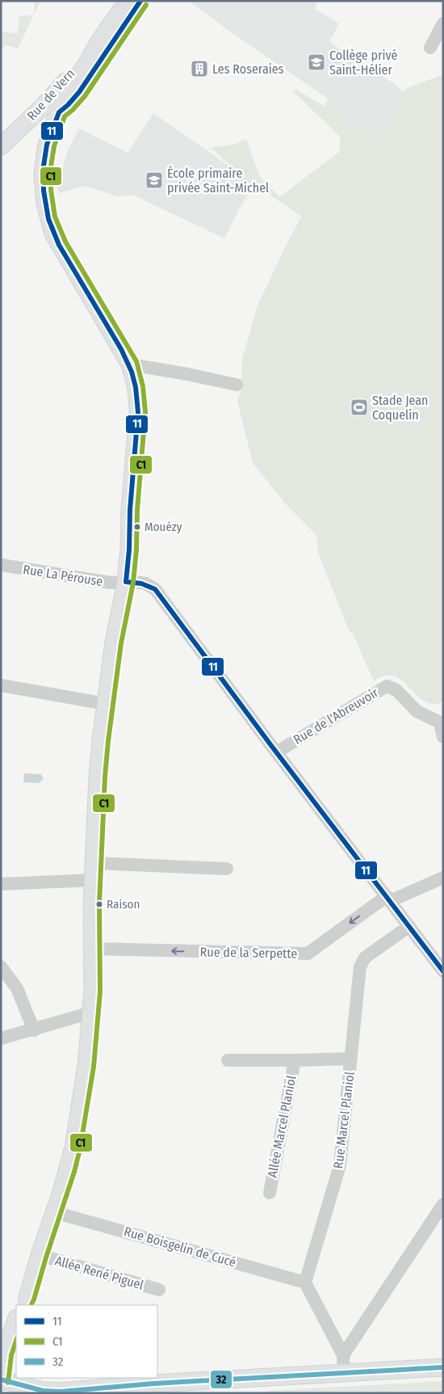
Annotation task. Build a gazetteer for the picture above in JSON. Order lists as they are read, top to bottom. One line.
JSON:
{"streets":{"main road":["Rue de Vern"],"street":["Rue La Pérouse","Rue de l'Abreuvoir","Rue de la Serpette","Rue Marcel Planiol","Allée Marcel Planiol","Rue Boisgelin de Cucé","Allée René Piguel"]},"crossings":[["Rue La Pérouse","Rue de l'Abreuvoir"],["Rue La Pérouse","Rue de la Serpette"],["Rue La Pérouse","Rue Marcel Planiol"],["Rue Marcel Planiol","Allée Marcel Planiol"],["Rue Marcel Planiol","Rue Boisgelin de Cucé"]],"places":{"school or university":["Collège privé Saint-Hélier","École primaire privée Saint-Michel"],"building":["Les Roseraies"],"sports":["Stade Jean Coquelin"],"other":["Mouézy","Raison"]},"lines":["transit line 11","transit line C1","transit line 32"],"legend":["11","C1","32"]}
